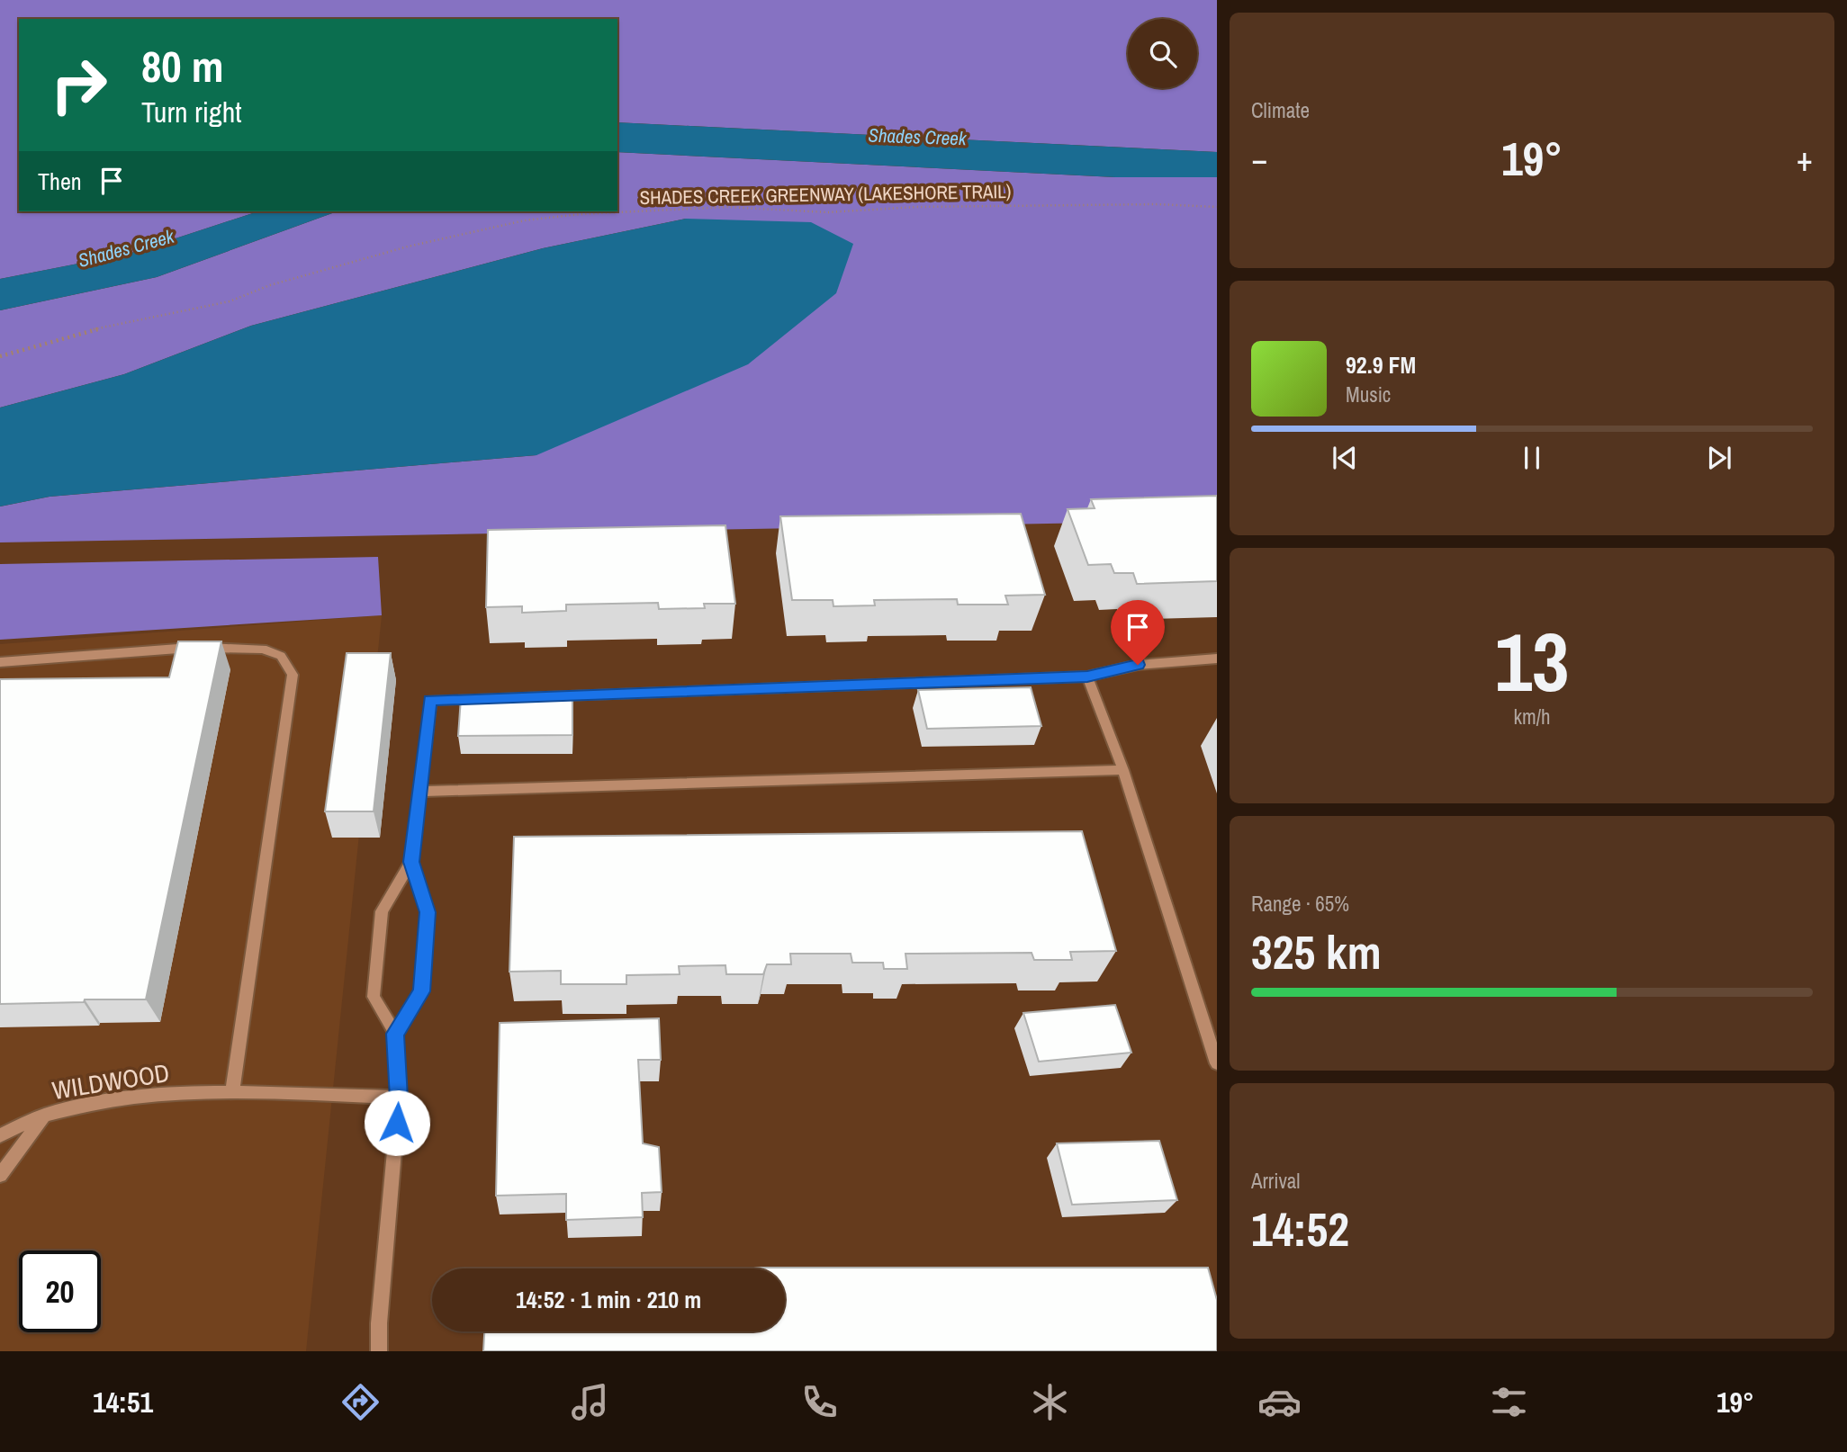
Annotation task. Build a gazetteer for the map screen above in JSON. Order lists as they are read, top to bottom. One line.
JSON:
{"streets":{"street":["WILDWOOD"],"path":["SHADES CREEK GREENWAY (LAKESHORE TRAIL)"]},"water":["Shades Creek"],"page":{"tile":["Climate",["13","km/h"],["Range · 65%","325 km"],["Arrival","14:52"]],"turn":["80 m","Turn right"],"heat":["−","19°","+"],"then":"Then","song":["92.9 FM","Music"],"limit":"20","trip":"14:52 · 1 min · 210 m","tabs":["14:51","19°"]}}
